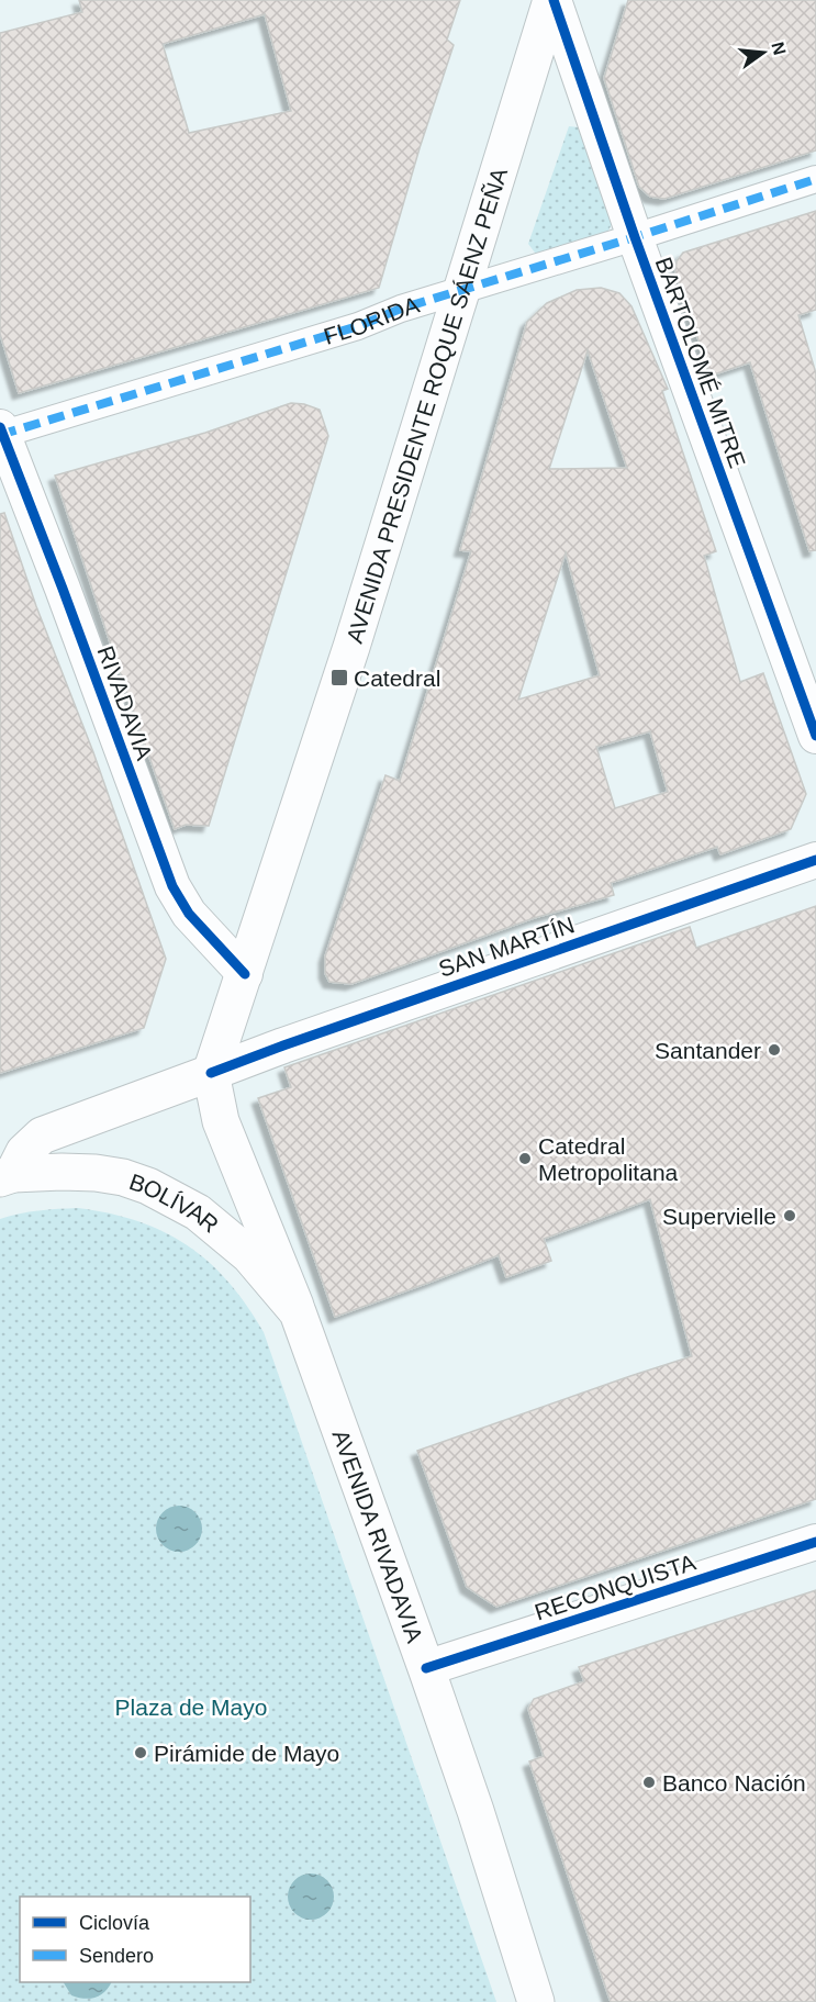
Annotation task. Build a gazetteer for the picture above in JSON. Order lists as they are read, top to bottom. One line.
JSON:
{"streets":{"main road":["AVENIDA PRESIDENTE ROQUE SÁENZ PEÑA","BOLÍVAR","AVENIDA RIVADAVIA"],"street":["FLORIDA","BARTOLOMÉ MITRE","RIVADAVIA","SAN MARTÍN","RECONQUISTA"]},"crossings":[["FLORIDA","BARTOLOMÉ MITRE"],["FLORIDA","AVENIDA PRESIDENTE ROQUE SÁENZ PEÑA"],["FLORIDA","RIVADAVIA"],["BARTOLOMÉ MITRE","AVENIDA PRESIDENTE ROQUE SÁENZ PEÑA"],["AVENIDA PRESIDENTE ROQUE SÁENZ PEÑA","RIVADAVIA"],["AVENIDA PRESIDENTE ROQUE SÁENZ PEÑA","SAN MARTÍN"],["AVENIDA PRESIDENTE ROQUE SÁENZ PEÑA","BOLÍVAR"],["AVENIDA PRESIDENTE ROQUE SÁENZ PEÑA","AVENIDA RIVADAVIA"],["SAN MARTÍN","BOLÍVAR"],["SAN MARTÍN","AVENIDA RIVADAVIA"],["BOLÍVAR","AVENIDA RIVADAVIA"],["AVENIDA RIVADAVIA","RECONQUISTA"]],"parks":["Plaza de Mayo"],"places":{"transit":["Catedral"],"other":["Santander","Catedral Metropolitana","Supervielle","Pirámide de Mayo","Banco Nación"]},"legend":["Ciclovía","Sendero"],"north":"right"}
